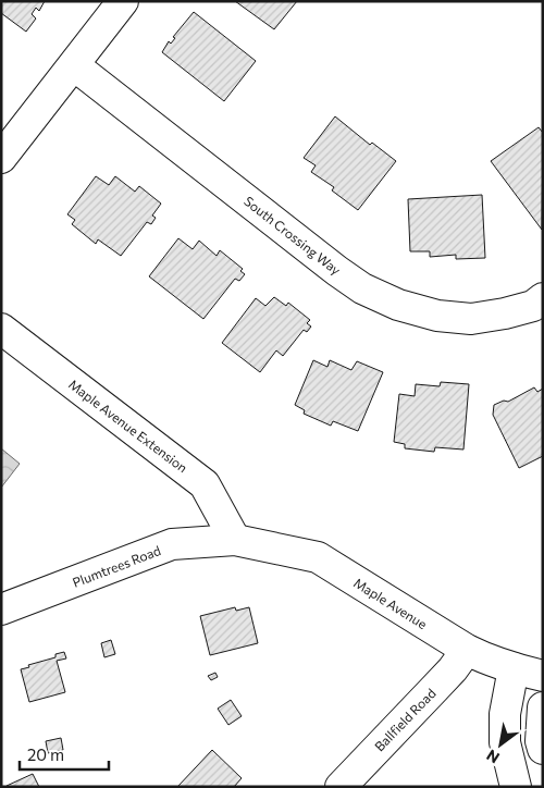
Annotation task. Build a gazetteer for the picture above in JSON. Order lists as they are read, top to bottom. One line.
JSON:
{"streets":{"street":["South Crossing Way","Maple Avenue Extension","Plumtrees Road","Maple Avenue","Ballfield Road"]},"crossings":[["Maple Avenue Extension","Plumtrees Road"],["Maple Avenue Extension","Maple Avenue"],["Plumtrees Road","Maple Avenue"],["Maple Avenue","Ballfield Road"]],"scale_bar":"20 m","north":"bottom left"}
